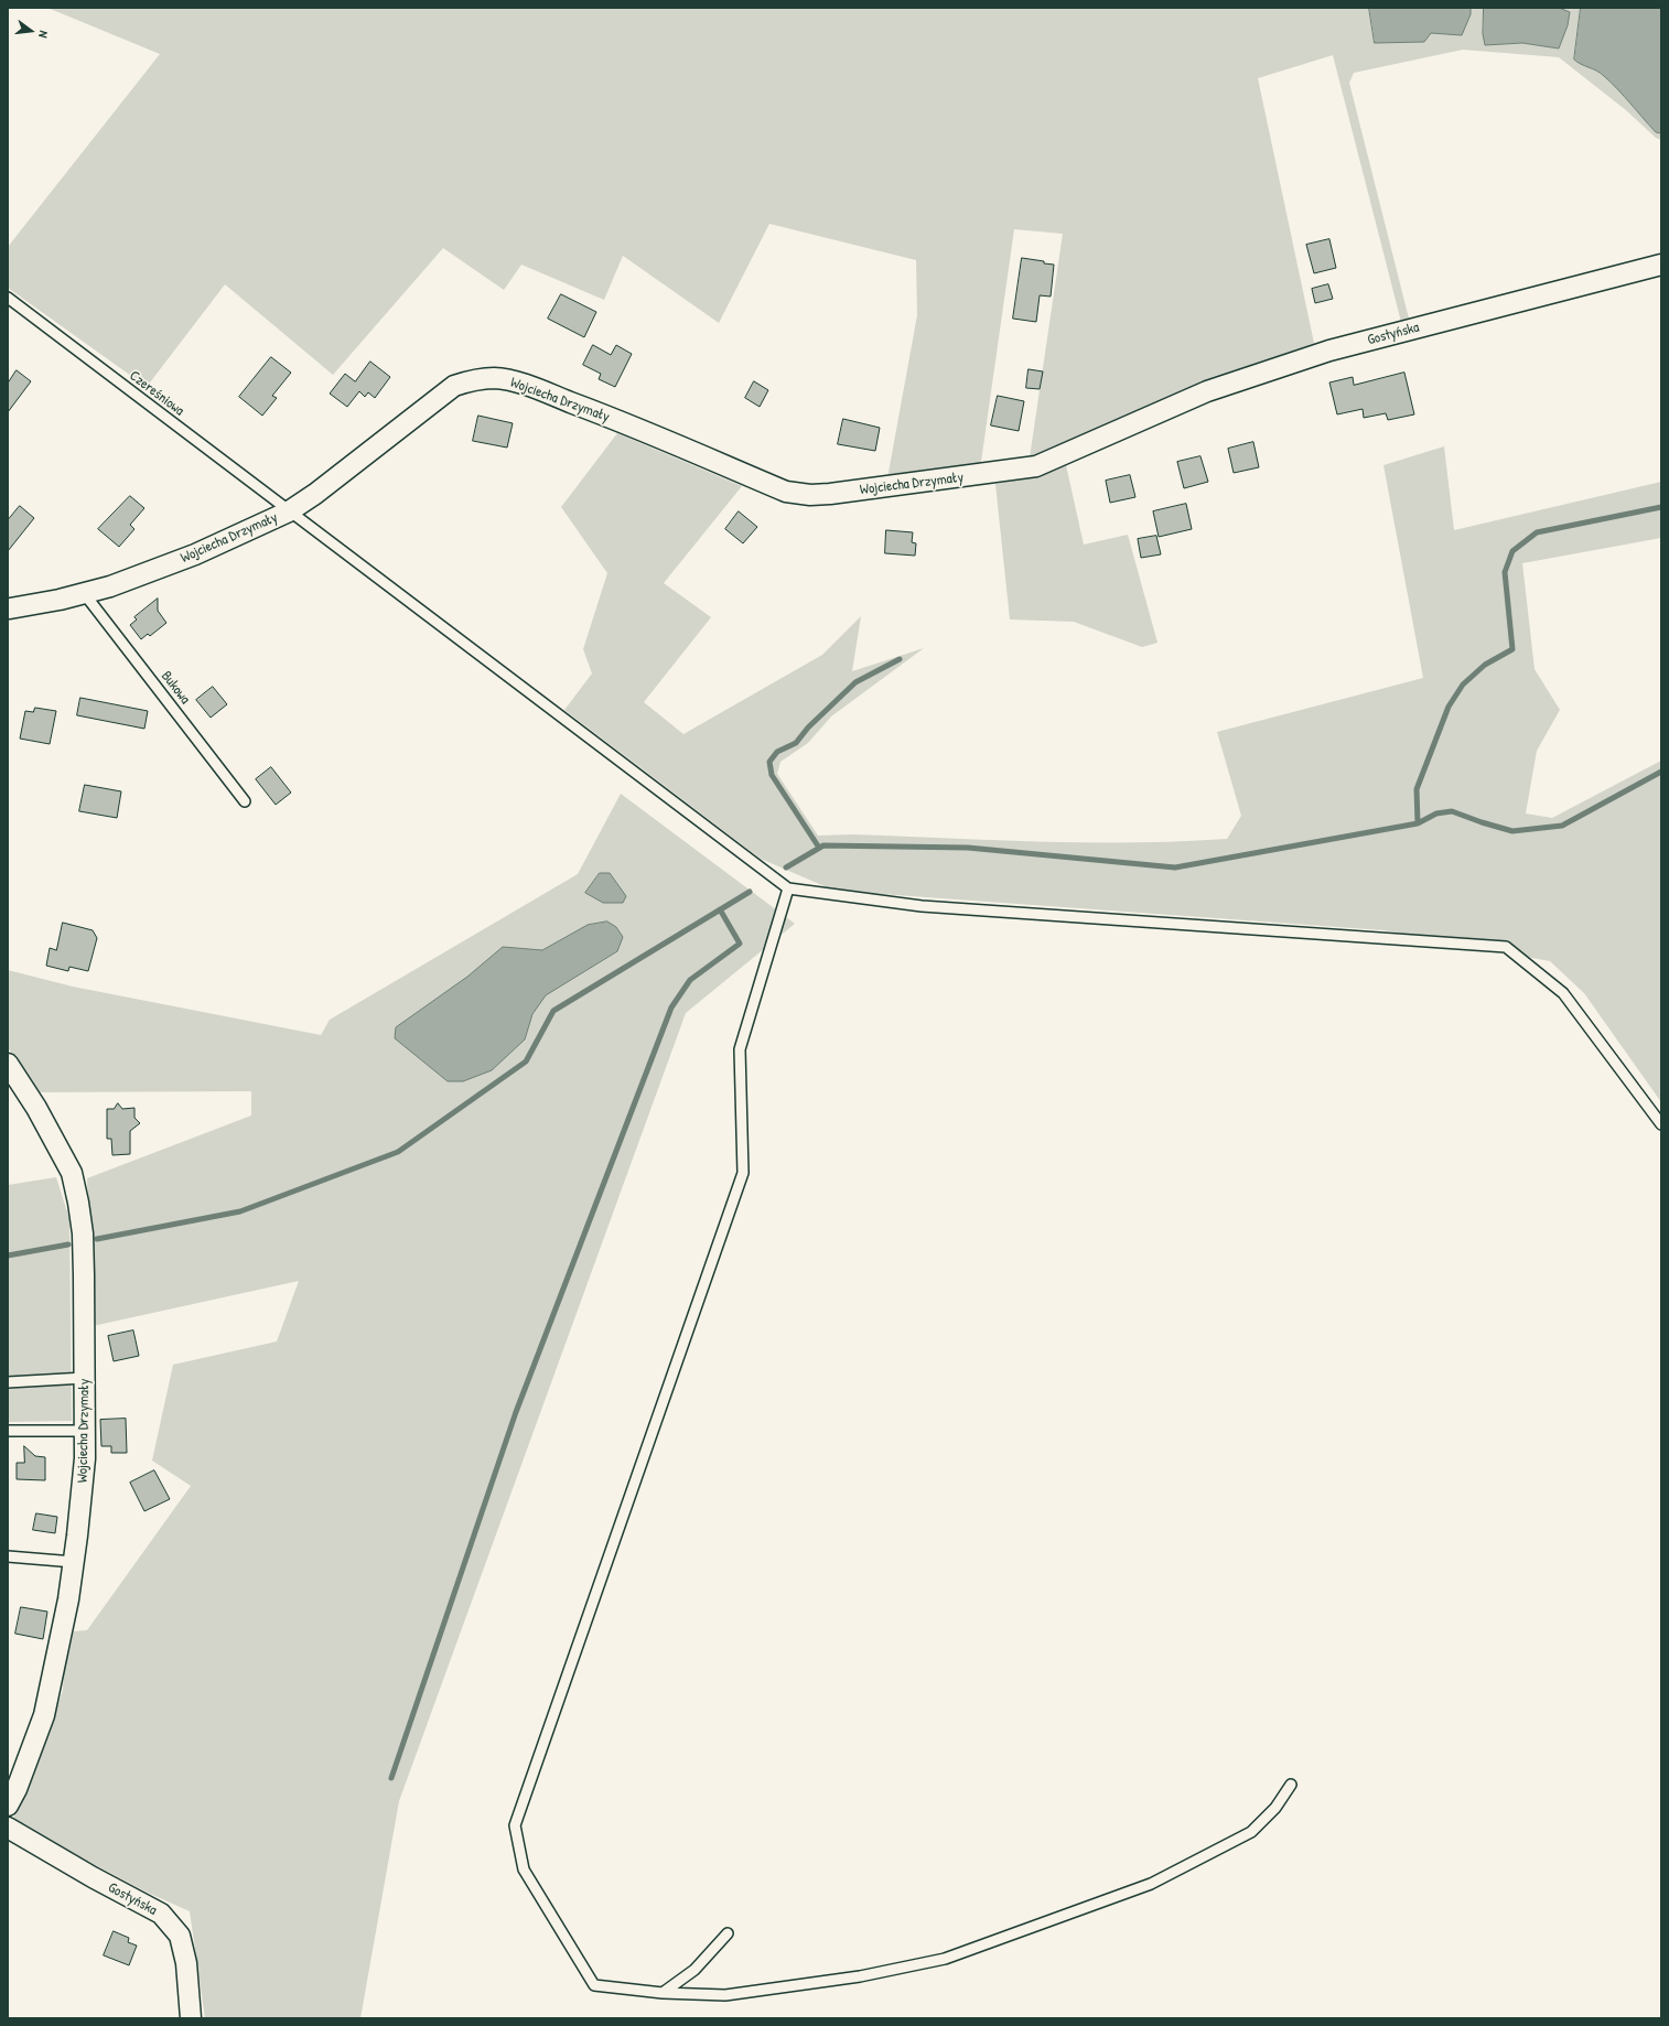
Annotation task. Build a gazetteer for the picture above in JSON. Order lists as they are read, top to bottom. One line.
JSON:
{"streets":{"street":["Gostyńska","Wojciecha Drzymały"],"lane":["Czereśniowa","Bukowa"]},"crossings":[["Gostyńska","Wojciecha Drzymały"],["Czereśniowa","Wojciecha Drzymały"],["Wojciecha Drzymały","Bukowa"]],"north":"right"}
